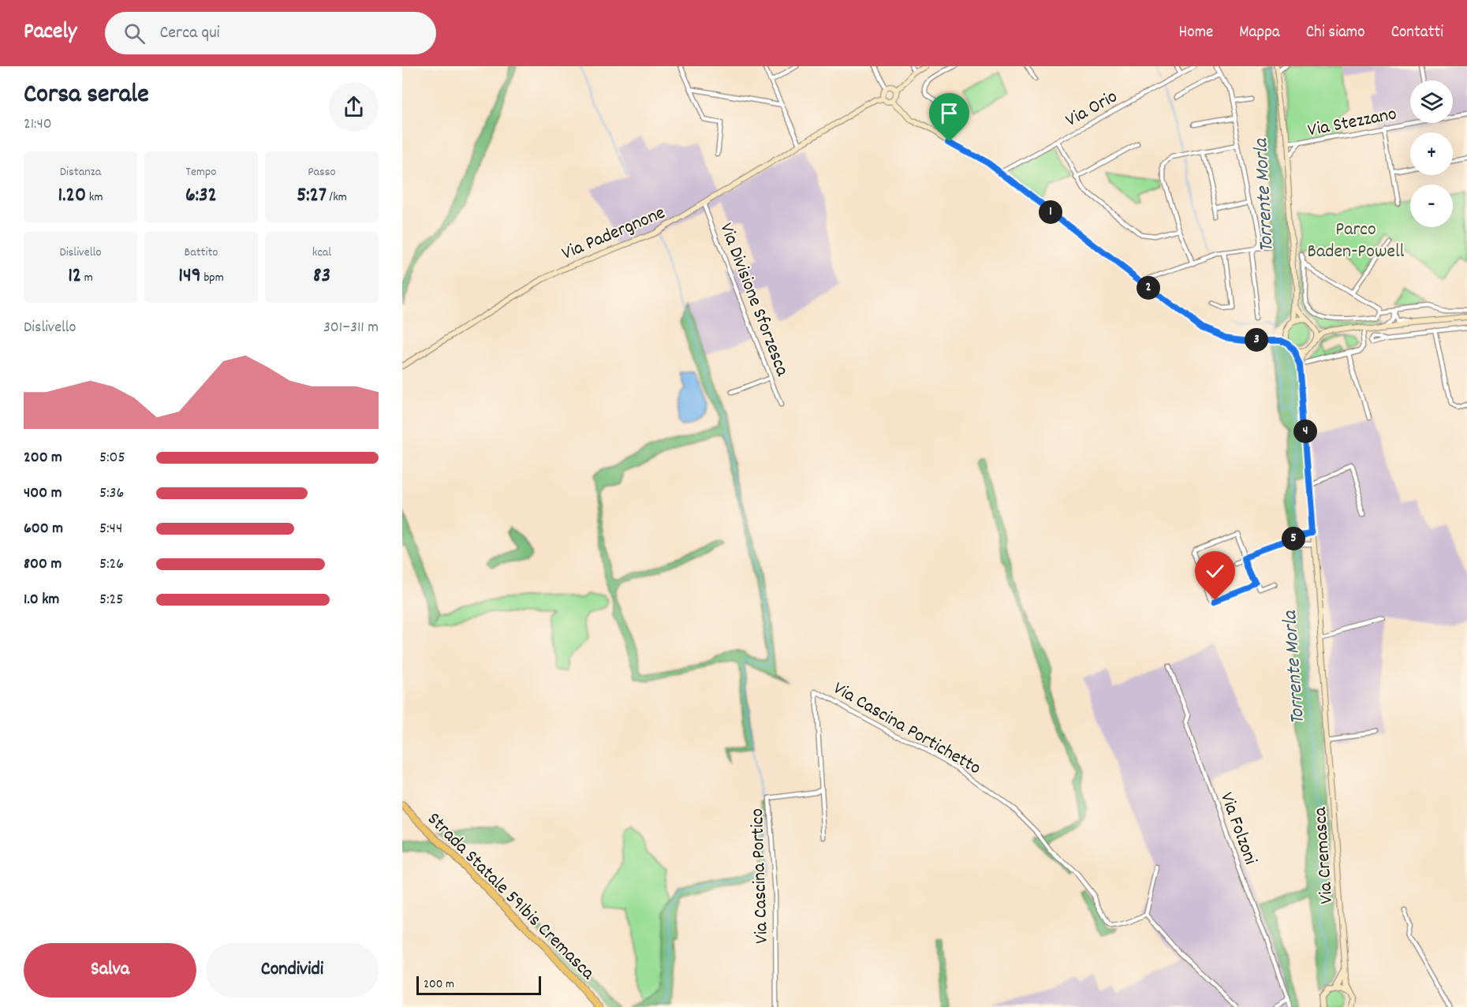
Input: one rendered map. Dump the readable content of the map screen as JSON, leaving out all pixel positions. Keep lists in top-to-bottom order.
{
  "streets": {
    "highway": ["Strada Statale 591bis Cremasca"],
    "street": [
      "Via Orio",
      "Via Stezzano",
      "Via Padergnone",
      "Via Divisione Sforzesca",
      "Via Cascina Portichetto",
      "Via Folzoni",
      "Via Cremasca",
      "Via Cascina Portico"
    ]
  },
  "crossings": [
    ["Via Padergnone", "Via Divisione Sforzesca"],
    ["Via Cascina Portichetto", "Via Cascina Portico"]
  ],
  "water": ["Torrente Morla"],
  "parks": ["Parco Baden-Powell"],
  "scale_bar": "200 m",
  "page": {
    "header": "Pacely",
    "search": "Cerca qui",
    "nav": [
      "Home",
      "Mappa",
      "Chi siamo",
      "Contatti"
    ],
    "heading": ["Corsa serale", "21:40"],
    "map_buttons": ["+", "−"],
    "stats": [
      ["Distanza", "1.20 km"],
      ["Tempo", "6:32"],
      ["Passo", "5:27 /km"],
      ["Dislivello", "12 m"],
      ["Battito", "149 bpm"],
      ["kcal", "83"]
    ],
    "pins": [
      "1",
      "2",
      "3",
      "4",
      "5"
    ],
    "chart": ["Dislivello", "301–311 m"],
    "list": [
      {
        "name": "200 m",
        "note": "5:05"
      },
      {
        "name": "400 m",
        "note": "5:36"
      },
      {
        "name": "600 m",
        "note": "5:44"
      },
      {
        "name": "800 m",
        "note": "5:26"
      },
      {
        "name": "1.0 km",
        "note": "5:25"
      }
    ],
    "buttons": ["Salva", "Condividi"],
    "scale": "200 m"
  }
}
